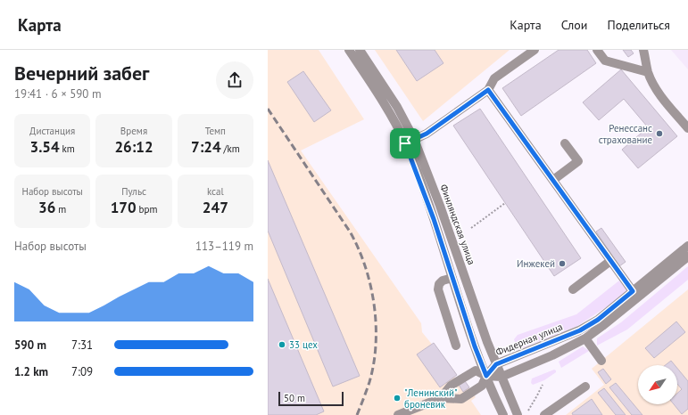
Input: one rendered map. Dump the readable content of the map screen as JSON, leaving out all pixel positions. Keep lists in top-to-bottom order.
{
  "streets": {
    "street": ["Финляндская улица", "Фидерная улица"]
  },
  "crossings": [
    ["Финляндская улица", "Фидерная улица"]
  ],
  "places": [
    "Ренессанс страхование",
    "Инжекей",
    "33 цех",
    "\"Ленинский\" броневик"
  ],
  "scale_bar": "50 m",
  "north": "bottom left",
  "page": {
    "header": "Карта",
    "nav": ["Карта", "Слои", "Поделиться"],
    "heading": ["Вечерний забег", "19:41 · 6 × 590 m"],
    "stats": [
      ["Дистанция", "3.54 km"],
      ["Время", "26:12"],
      ["Темп", "7:24 /km"],
      ["Набор высоты", "36 m"],
      ["Пульс", "170 bpm"],
      ["kcal", "247"]
    ],
    "chart": ["Набор высоты", "113–119 m"],
    "list": [
      {
        "name": "590 m",
        "note": "7:31"
      },
      {
        "name": "1.2 km",
        "note": "7:09"
      }
    ],
    "scale": "50 m"
  }
}
